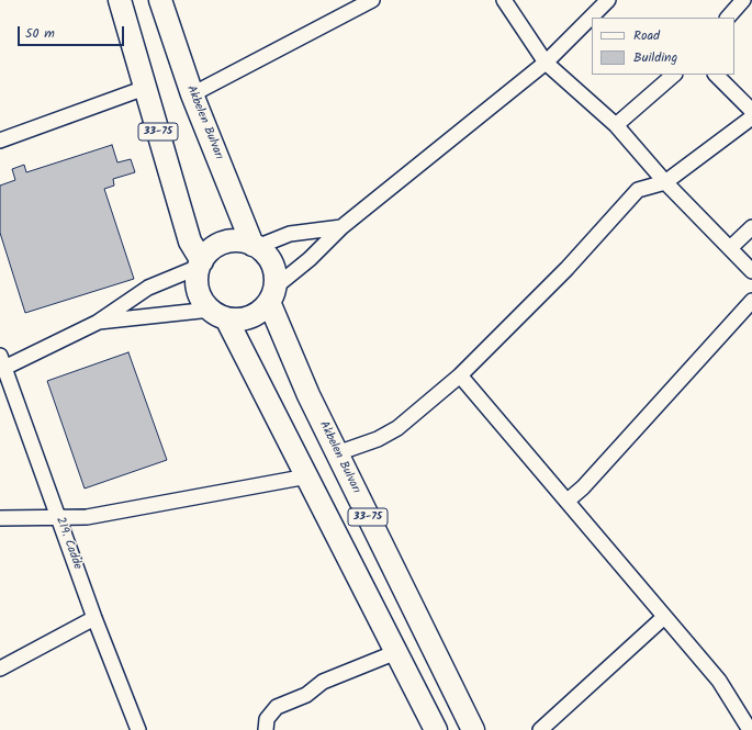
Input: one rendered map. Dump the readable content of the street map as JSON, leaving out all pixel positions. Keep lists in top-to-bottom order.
{
  "streets": {
    "main road": ["Akbelen Bulvarı", "33-75"],
    "street": ["219. Cadde"]
  },
  "crossings": [
    ["Akbelen Bulvarı", "33-75"]
  ],
  "legend": ["Road", "Building"],
  "scale_bar": "50 m"
}
